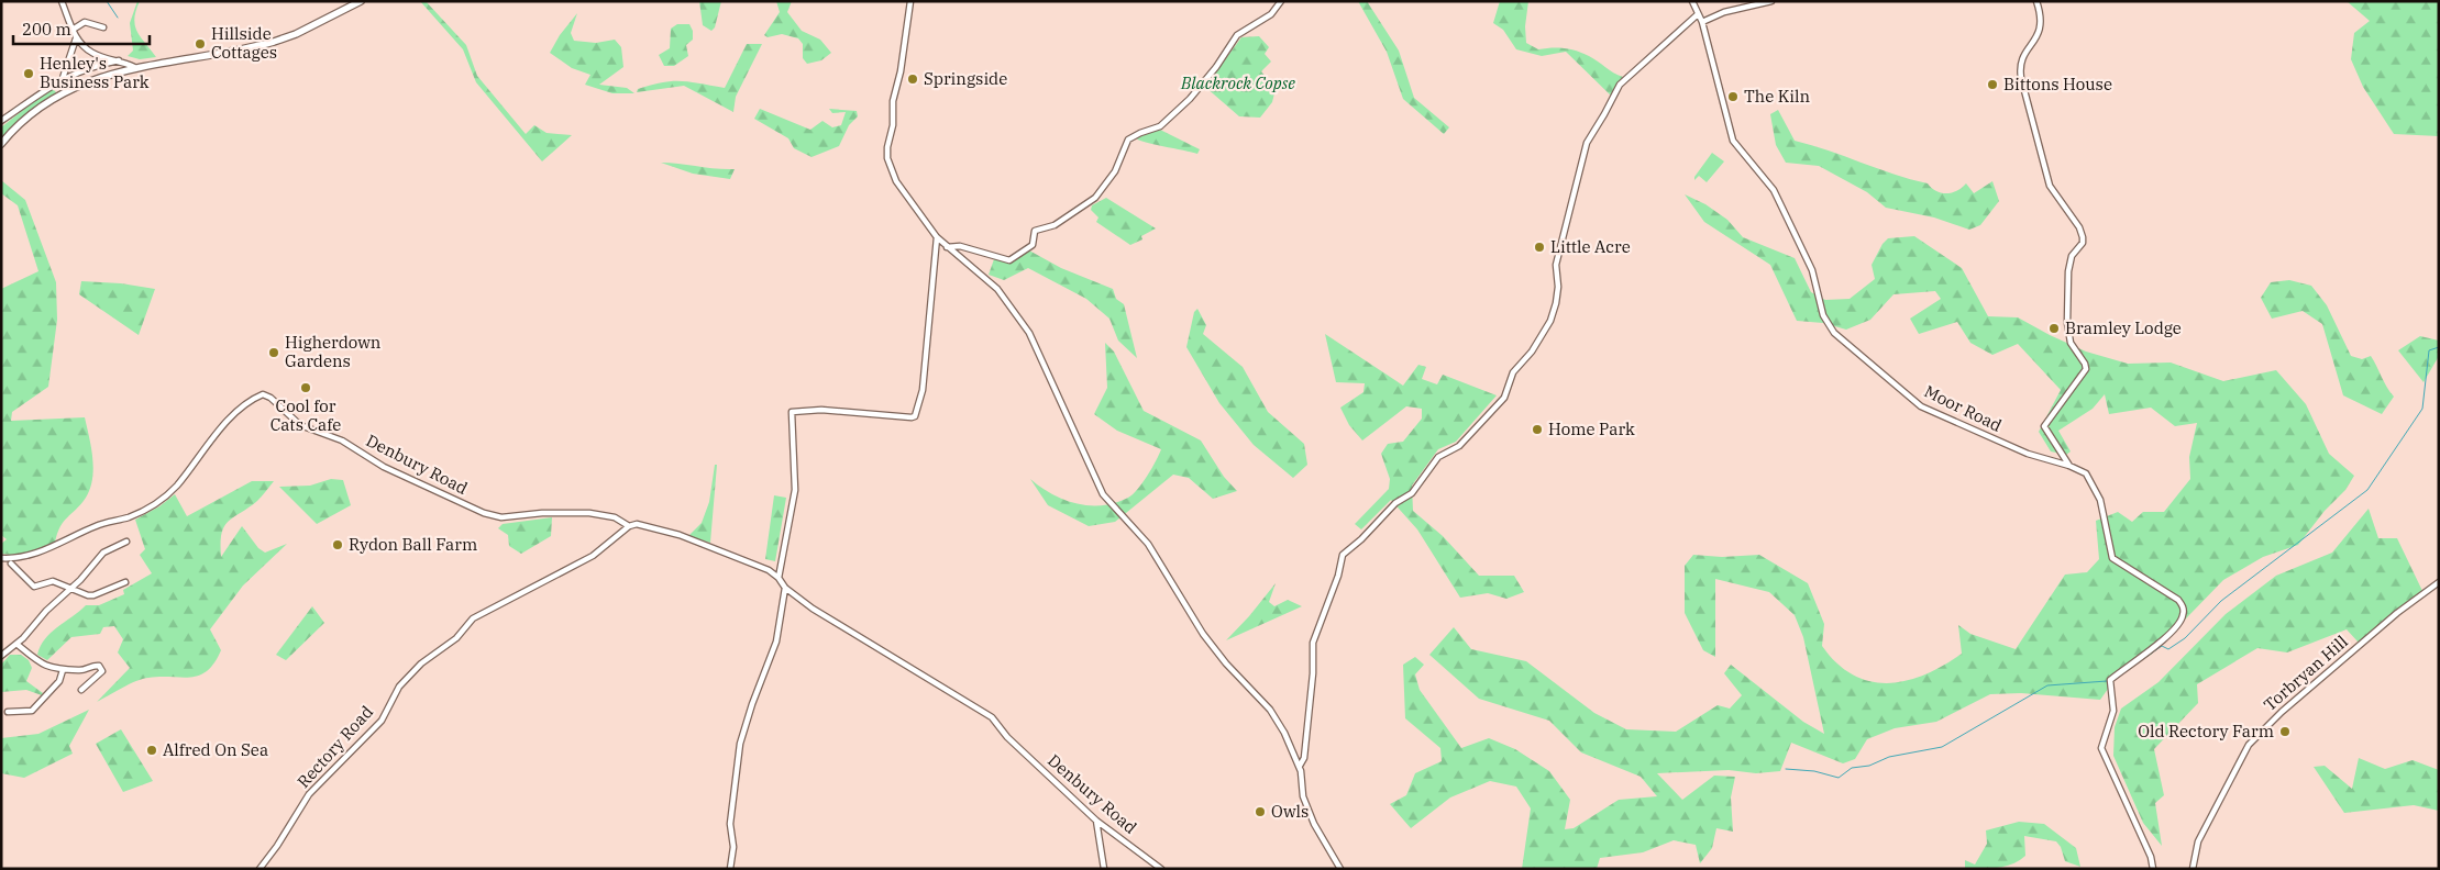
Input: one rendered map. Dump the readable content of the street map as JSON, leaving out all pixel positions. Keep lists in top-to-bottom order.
{
  "streets": {
    "street": [
      "Moor Road",
      "Denbury Road",
      "Torbryan Hill",
      "Rectory Road"
    ]
  },
  "crossings": [
    ["Denbury Road", "Rectory Road"]
  ],
  "parks": ["Blackrock Copse"],
  "places": [
    "Hillside Cottages",
    "Henley's Business Park",
    "Springside",
    "Bittons House",
    "The Kiln",
    "Little Acre",
    "Bramley Lodge",
    "Higherdown Gardens",
    "Cool for Cats Cafe",
    "Home Park",
    "Rydon Ball Farm",
    "Old Rectory Farm",
    "Alfred On Sea",
    "Owls"
  ],
  "scale_bar": "200 m"
}
